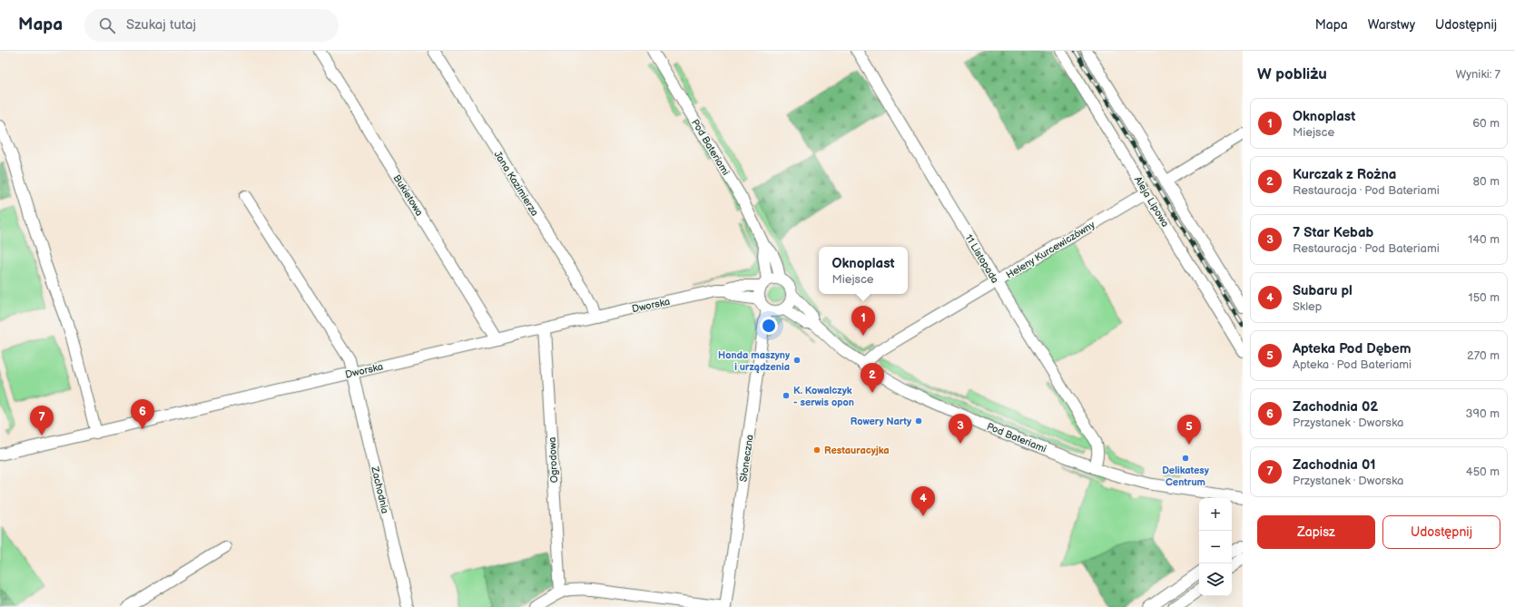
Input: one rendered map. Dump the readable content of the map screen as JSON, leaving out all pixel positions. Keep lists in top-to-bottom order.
{
  "streets": {
    "street": [
      "Pod Bateriami",
      "Jana Kazimierza",
      "Bukietowa",
      "Aleja Lipowa",
      "Heleny Kurcewiczówny",
      "11 Listopada",
      "Dworska",
      "Słoneczna",
      "Ogrodowa",
      "Zachodnia"
    ]
  },
  "crossings": [
    ["Pod Bateriami", "Heleny Kurcewiczówny"],
    ["Pod Bateriami", "11 Listopada"],
    ["Pod Bateriami", "Dworska"],
    ["Pod Bateriami", "Słoneczna"],
    ["Jana Kazimierza", "Dworska"],
    ["Bukietowa", "Dworska"],
    ["Aleja Lipowa", "Heleny Kurcewiczówny"],
    ["Heleny Kurcewiczówny", "11 Listopada"],
    ["Dworska", "Słoneczna"],
    ["Dworska", "Ogrodowa"],
    ["Dworska", "Zachodnia"]
  ],
  "places": [
    "Honda maszyny i urządzenia",
    "K. Kowalczyk - serwis opon",
    "Rowery Narty",
    "Restauracyjka",
    "Delikatesy Centrum"
  ],
  "page": {
    "header": "Mapa",
    "search": "Szukaj tutaj",
    "nav": ["Mapa", "Warstwy", "Udostępnij"],
    "heading": ["W pobliżu", "Wyniki: 7"],
    "list": [
      {
        "mark": "1",
        "name": "Oknoplast",
        "note": "Miejsce",
        "value": "60 m"
      },
      {
        "mark": "2",
        "name": "Kurczak z Rożna",
        "note": "Restauracja · Pod Bateriami",
        "value": "80 m"
      },
      {
        "mark": "3",
        "name": "7 Star Kebab",
        "note": "Restauracja · Pod Bateriami",
        "value": "140 m"
      },
      {
        "mark": "4",
        "name": "Subaru pl",
        "note": "Sklep",
        "value": "150 m"
      },
      {
        "mark": "5",
        "name": "Apteka Pod Dębem",
        "note": "Apteka · Pod Bateriami",
        "value": "270 m"
      },
      {
        "mark": "6",
        "name": "Zachodnia 02",
        "note": "Przystanek · Dworska",
        "value": "390 m"
      },
      {
        "mark": "7",
        "name": "Zachodnia 01",
        "note": "Przystanek · Dworska",
        "value": "450 m"
      }
    ],
    "popup": ["Oknoplast", "Miejsce"],
    "pins": [
      "1",
      "2",
      "6",
      "7",
      "3",
      "5",
      "4"
    ],
    "map_buttons": ["+", "−"],
    "buttons": ["Zapisz", "Udostępnij"]
  }
}
